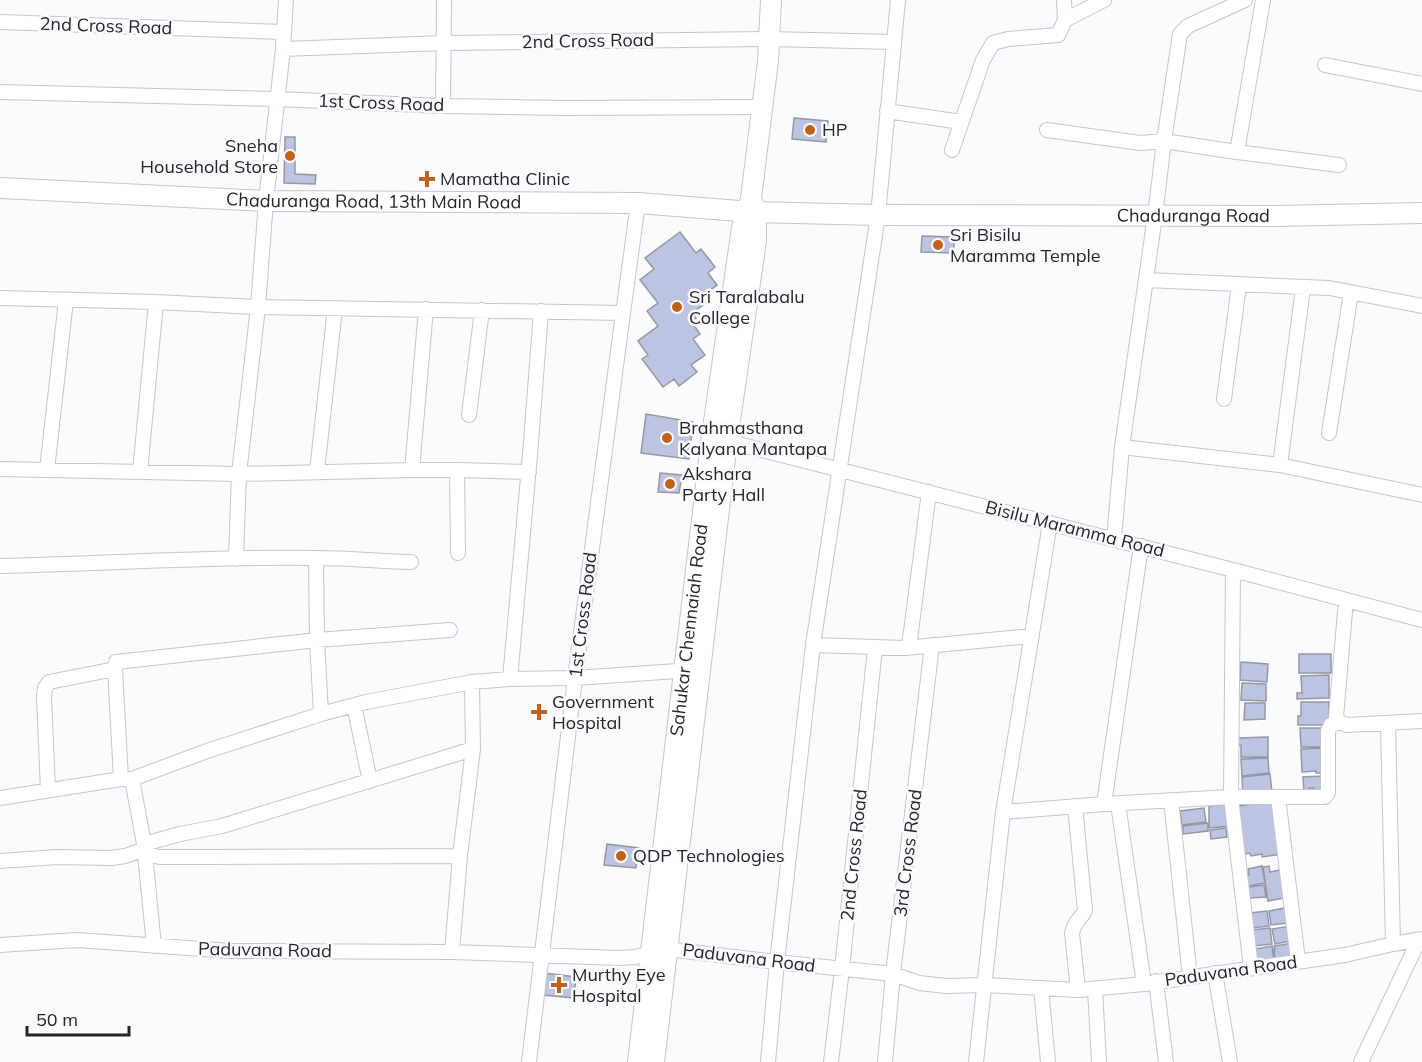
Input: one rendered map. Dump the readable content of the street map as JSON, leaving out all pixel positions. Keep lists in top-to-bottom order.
{
  "streets": {
    "street": [
      "2nd Cross Road",
      "1st Cross Road",
      "Chaduranga Road, 13th Main Road",
      "Chaduranga Road",
      "Bisilu Maramma Road",
      "Sahukar Chennaiah Road",
      "3rd Cross Road",
      "Paduvana Road"
    ]
  },
  "crossings": [
    ["2nd Cross Road", "Sahukar Chennaiah Road"],
    ["2nd Cross Road", "Paduvana Road"],
    ["1st Cross Road", "Chaduranga Road, 13th Main Road"],
    ["1st Cross Road", "Sahukar Chennaiah Road"],
    ["1st Cross Road", "Paduvana Road"],
    ["Chaduranga Road, 13th Main Road", "Chaduranga Road"],
    ["Chaduranga Road, 13th Main Road", "Sahukar Chennaiah Road"],
    ["Chaduranga Road", "Sahukar Chennaiah Road"],
    ["Bisilu Maramma Road", "Sahukar Chennaiah Road"],
    ["Sahukar Chennaiah Road", "Paduvana Road"],
    ["3rd Cross Road", "Paduvana Road"]
  ],
  "places": {
    "other": [
      "HP",
      "Sneha Household Store",
      "Sri Bisilu Maramma Temple",
      "Sri Taralabalu College",
      "Brahmasthana Kalyana Mantapa",
      "Akshara Party Hall",
      "QDP Technologies"
    ],
    "health": ["Mamatha Clinic", "Government Hospital", "Murthy Eye Hospital"]
  },
  "scale_bar": "50 m"
}
